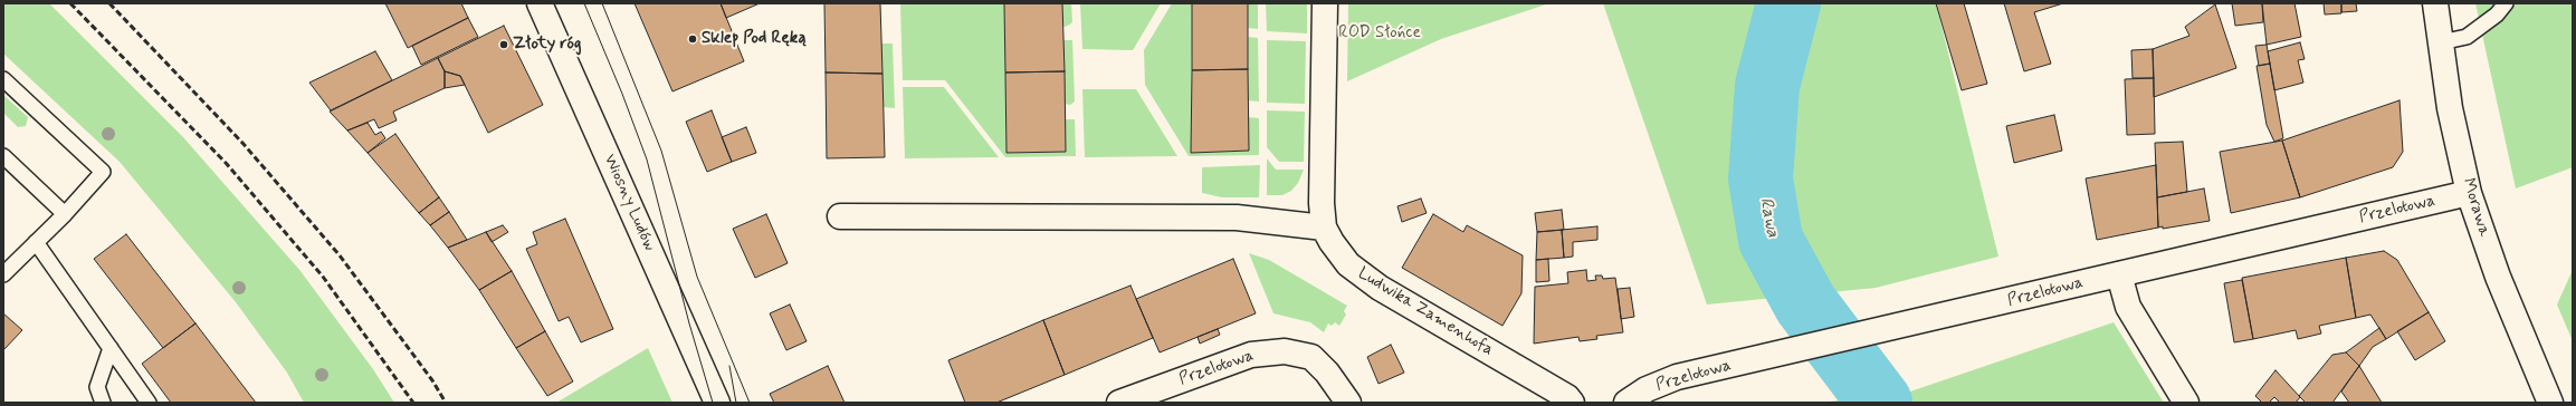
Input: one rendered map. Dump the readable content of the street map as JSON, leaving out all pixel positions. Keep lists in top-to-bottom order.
{
  "streets": {
    "street": [
      "Wiosny Ludów",
      "Morawa",
      "Przelotowa",
      "Ludwika Zamenhofa"
    ]
  },
  "crossings": [
    ["Morawa", "Przelotowa"]
  ],
  "water": ["Rawa"],
  "parks": ["ROD Słońce"],
  "places": ["Sklep Pod Ręką", "Złoty róg"]
}
